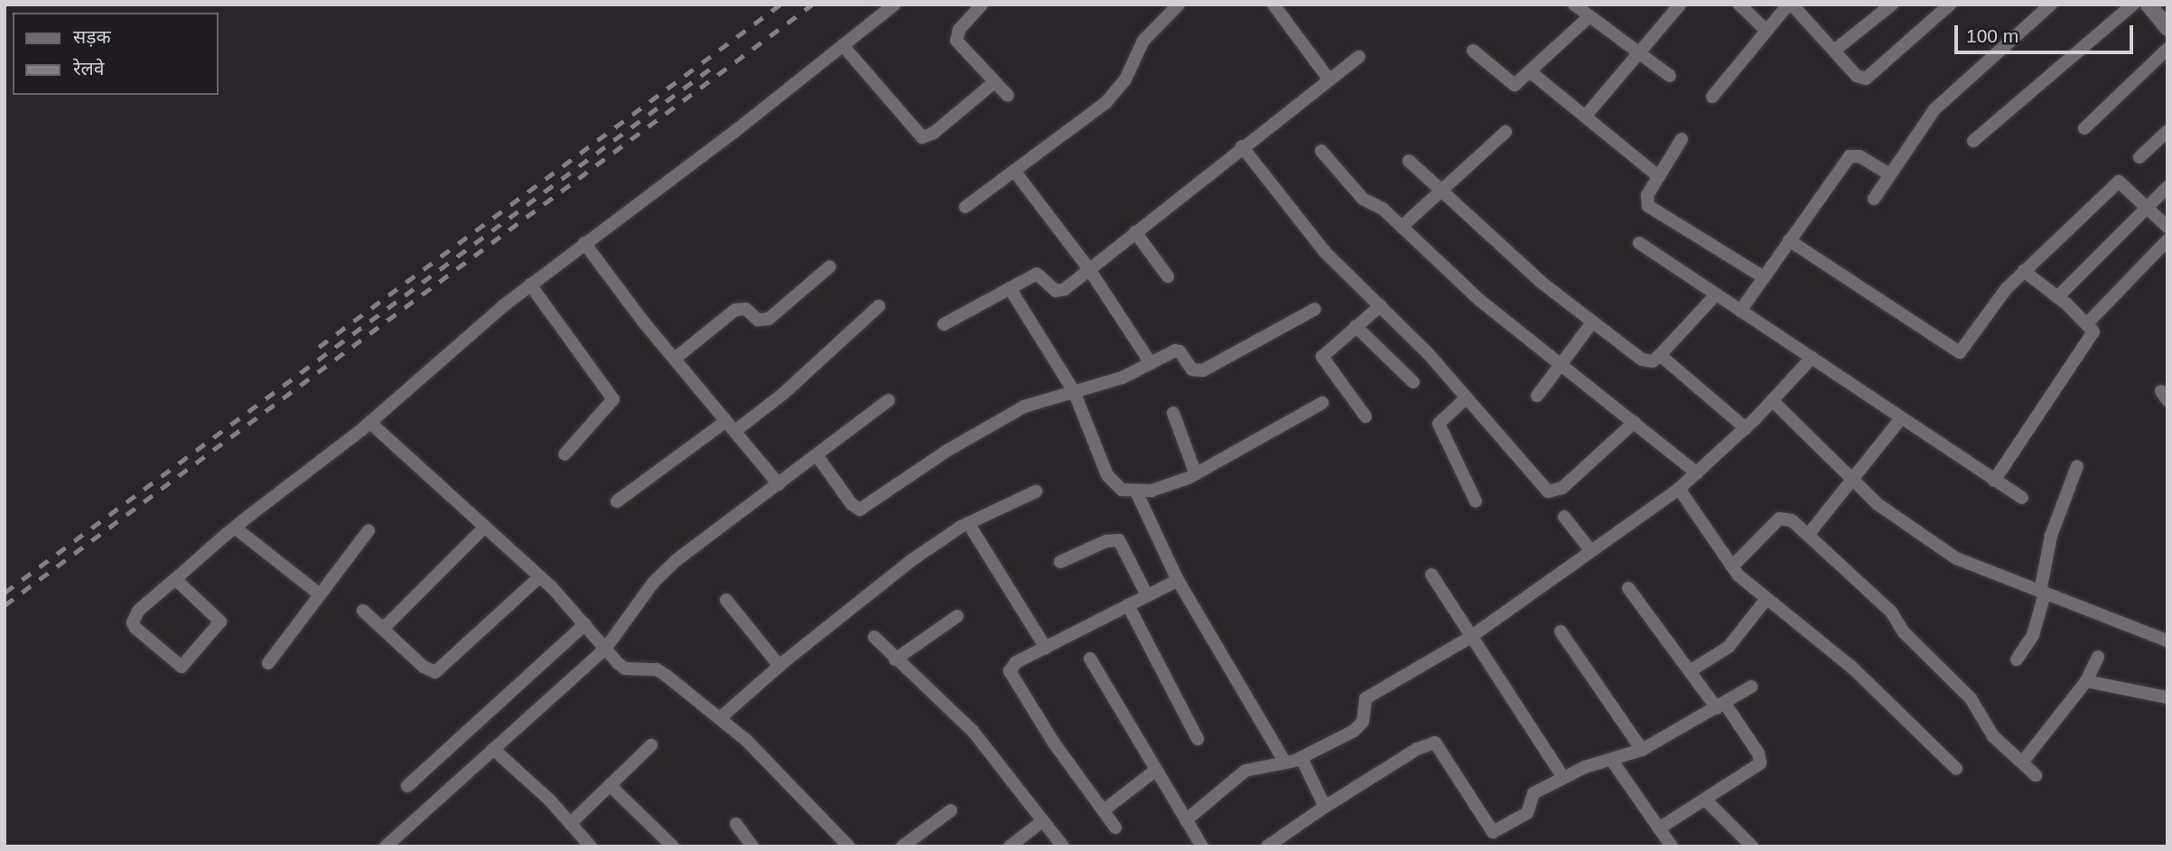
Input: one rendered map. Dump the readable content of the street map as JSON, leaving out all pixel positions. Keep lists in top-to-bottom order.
{
  "legend": ["सड़क", "रेलवे"],
  "scale_bar": "100 m"
}
